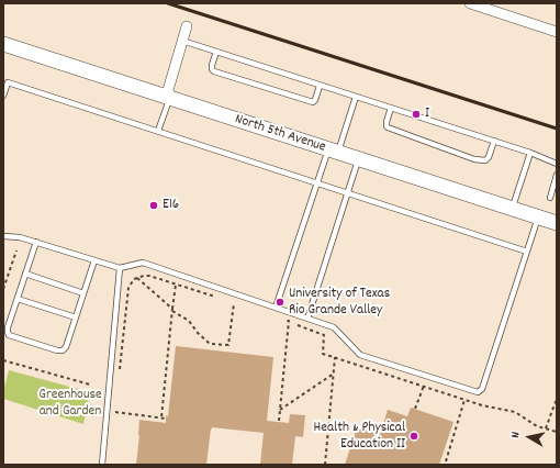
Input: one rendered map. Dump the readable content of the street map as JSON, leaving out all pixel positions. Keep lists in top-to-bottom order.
{
  "streets": {
    "street": ["North 5th Avenue"]
  },
  "parks": ["Greenhouse and Garden"],
  "places": [
    "I",
    "E16",
    "University of Texas Rio Grande Valley",
    "Health & Physical Education II"
  ],
  "north": "left"
}
